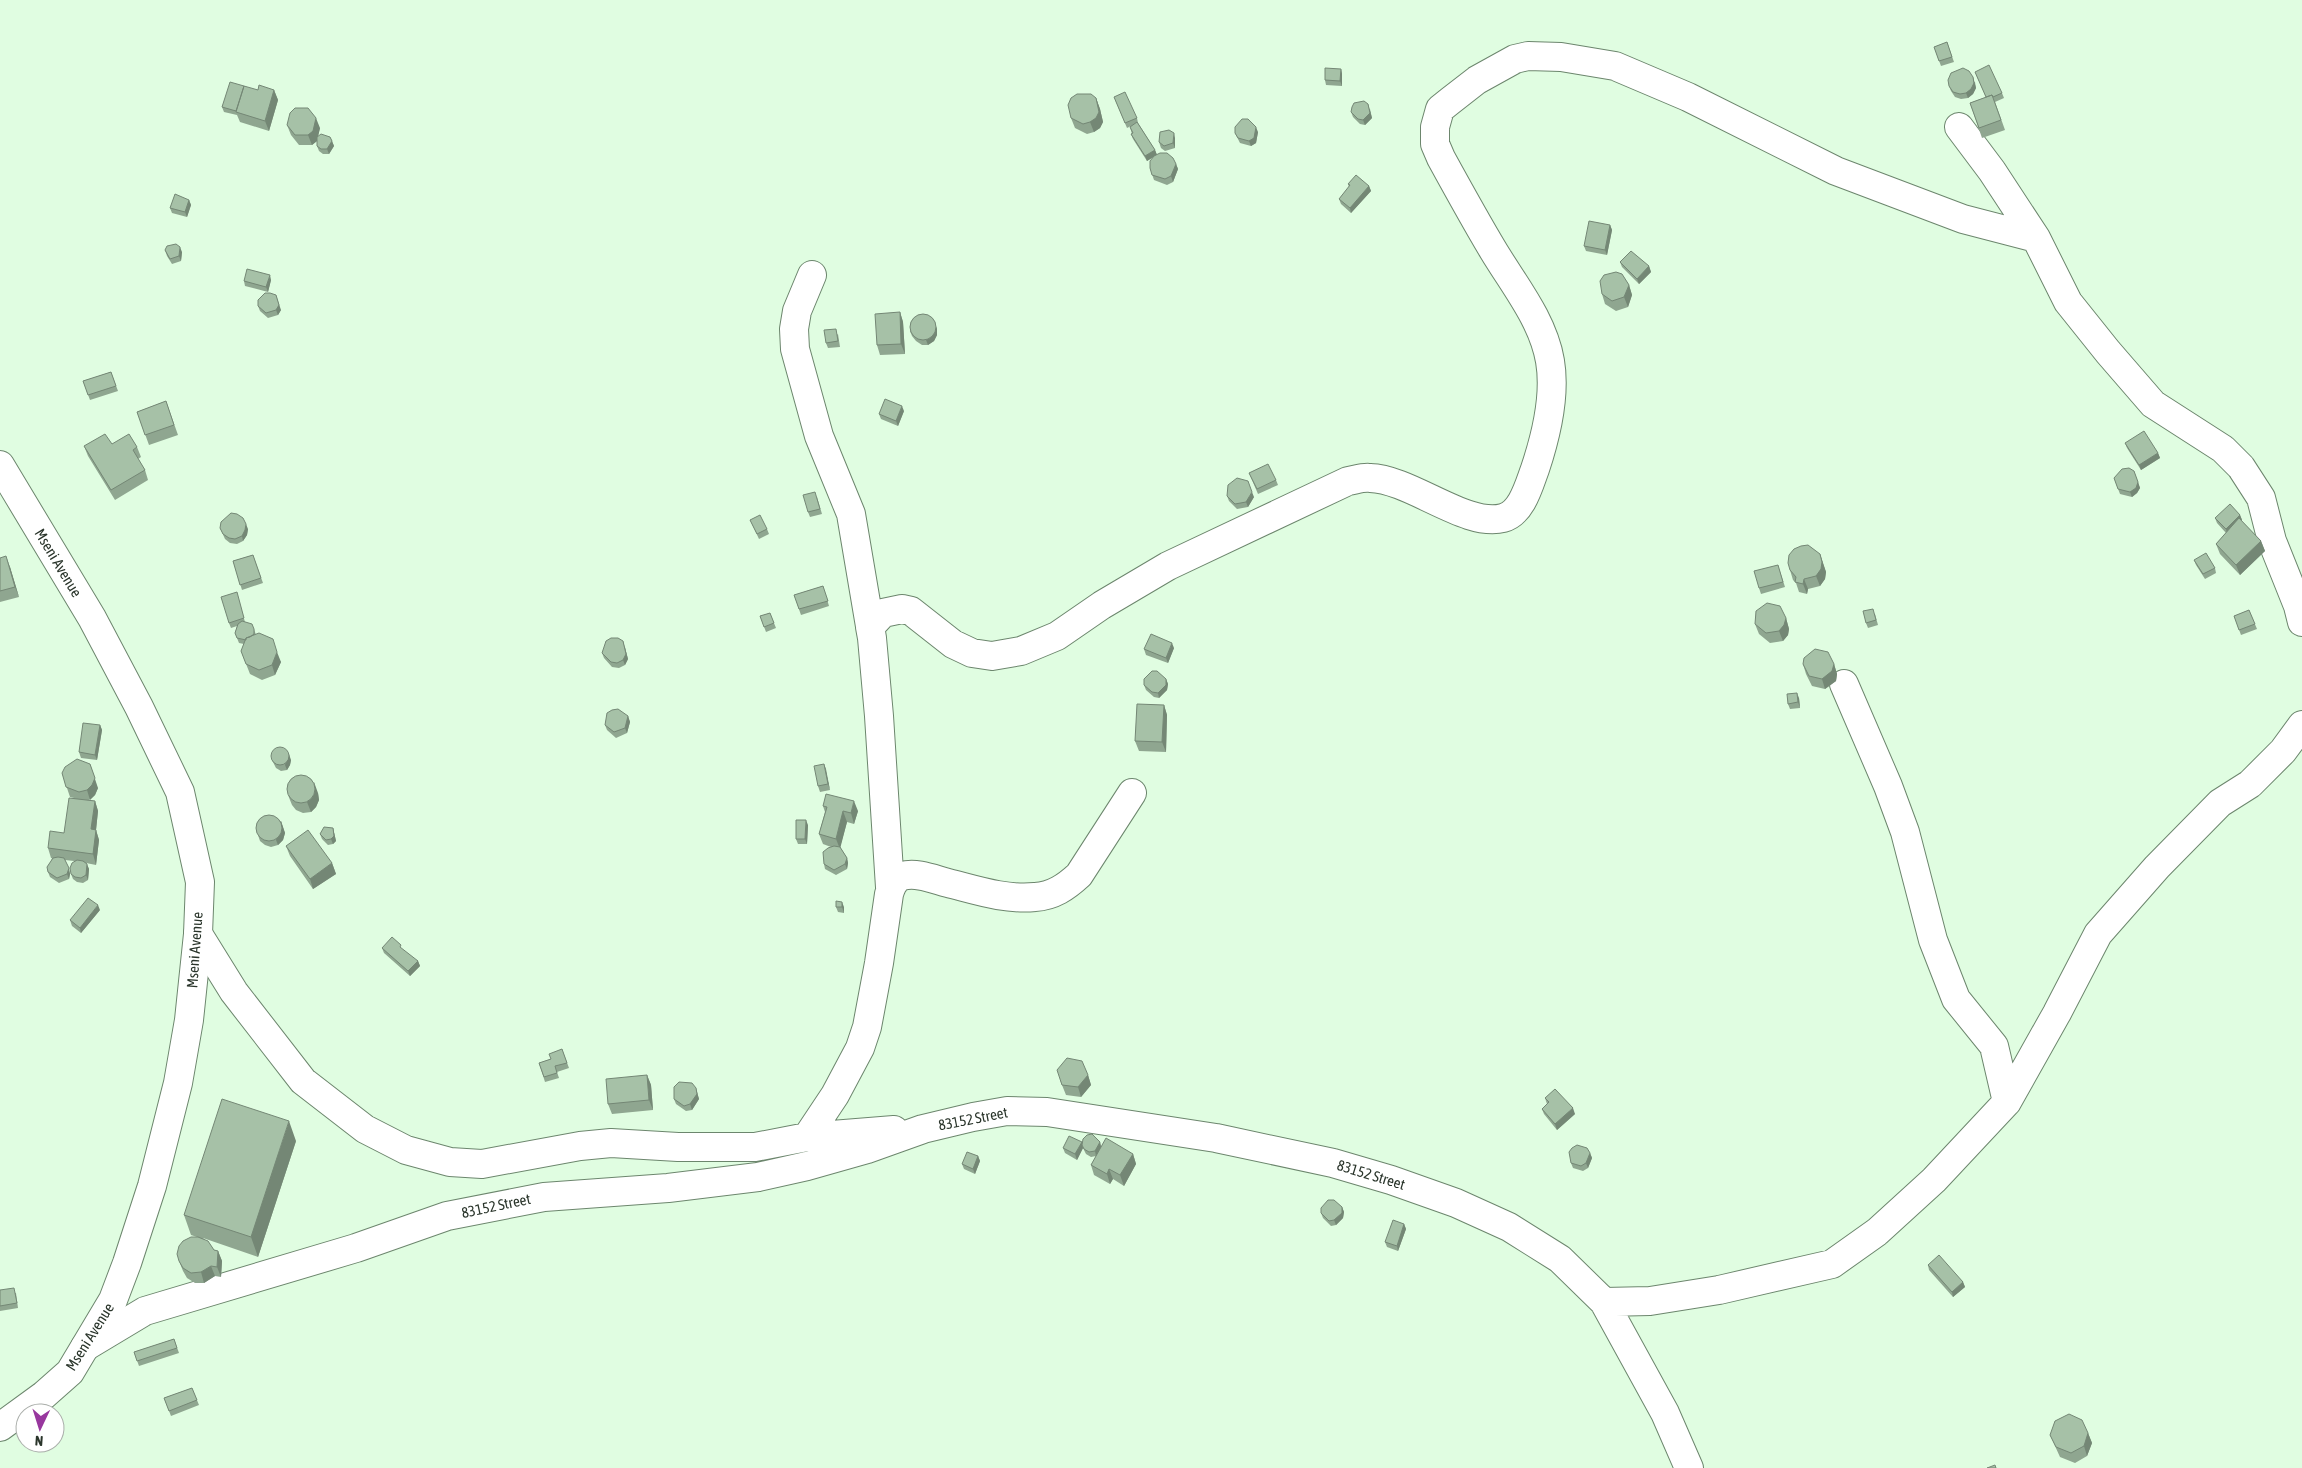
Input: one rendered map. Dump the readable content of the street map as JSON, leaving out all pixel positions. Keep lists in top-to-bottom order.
{
  "streets": {
    "street": ["Mseni Avenue", "83152 Street"]
  },
  "crossings": [
    ["Mseni Avenue", "83152 Street"]
  ],
  "north": "bottom"
}
